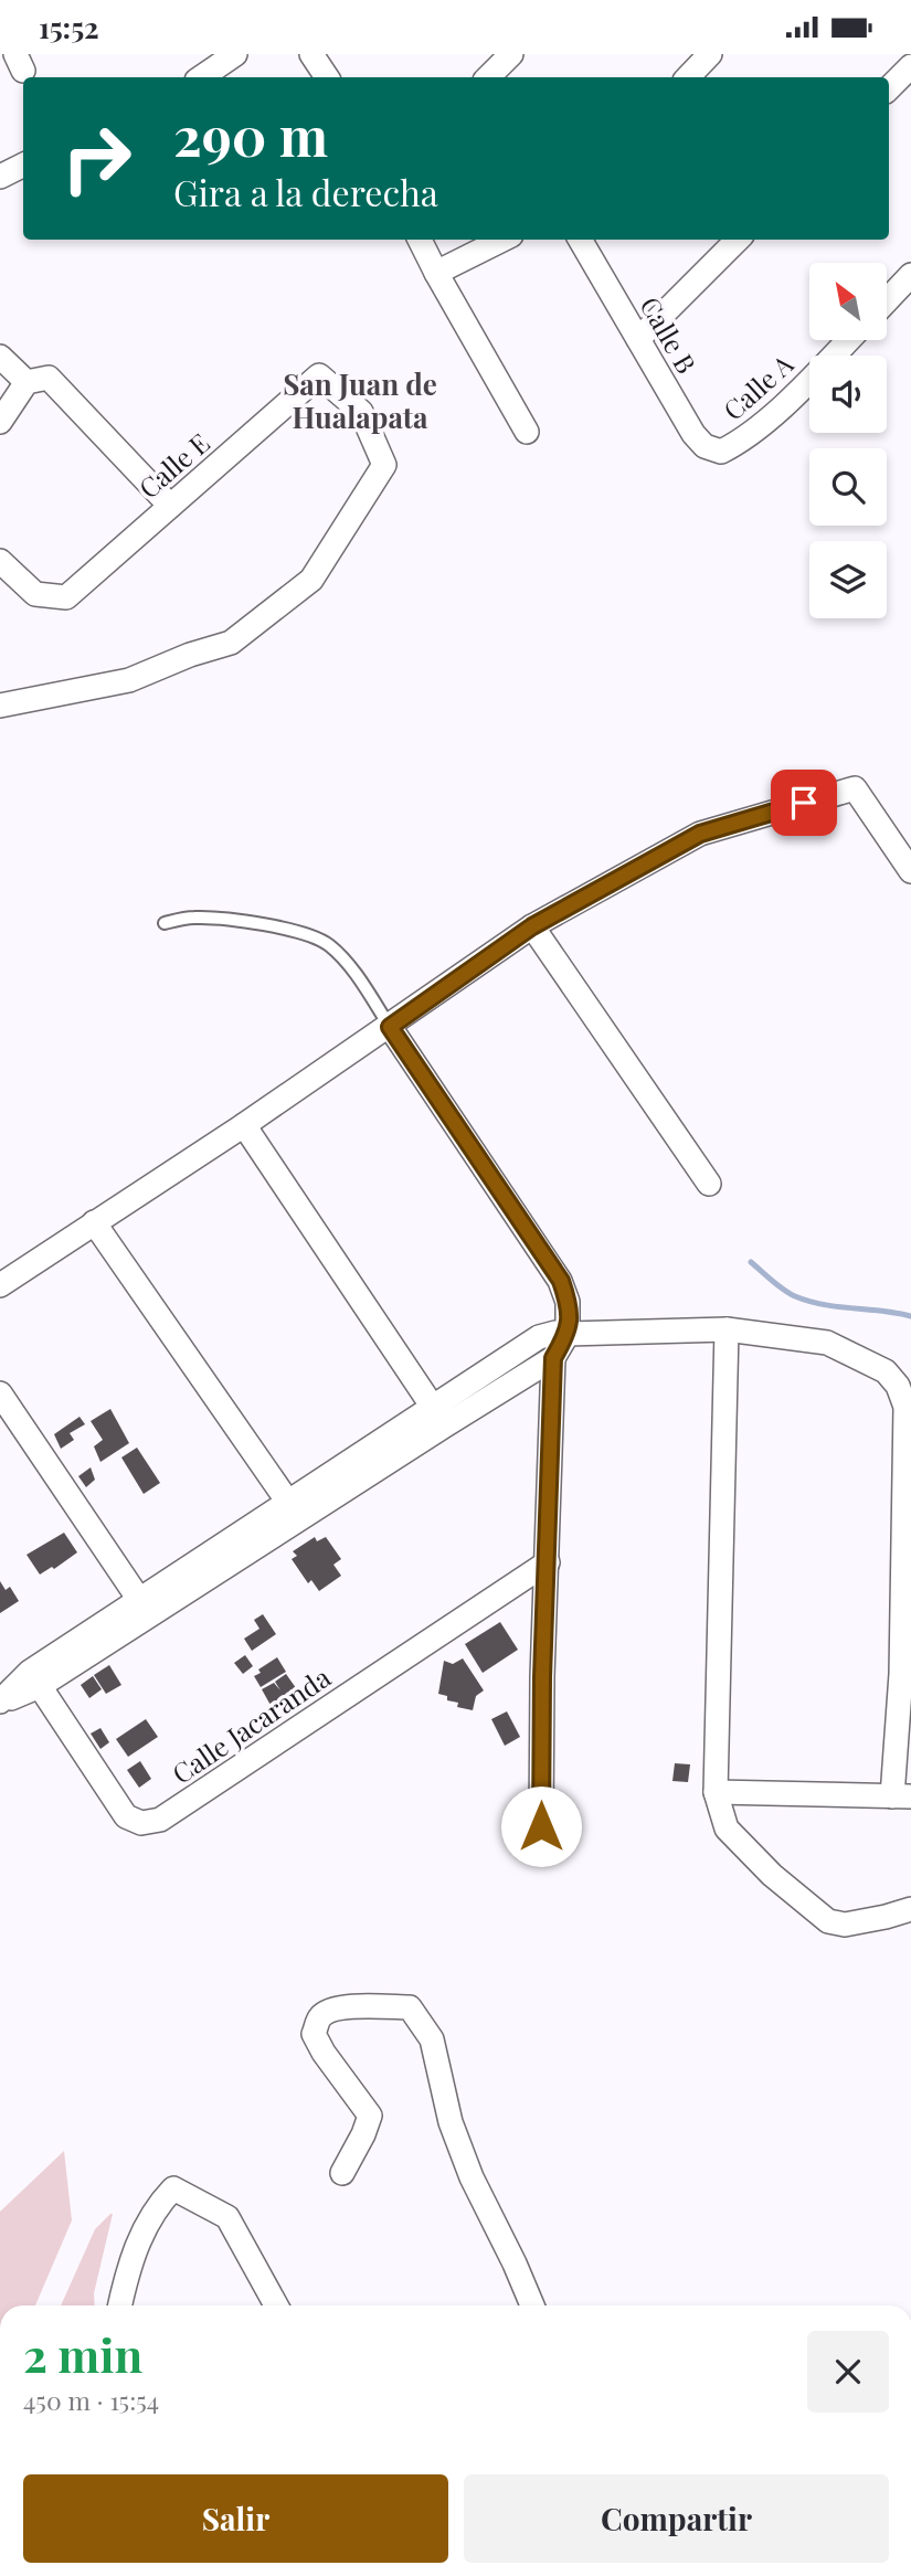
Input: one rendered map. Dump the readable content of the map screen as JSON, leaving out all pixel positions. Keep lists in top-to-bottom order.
{
  "streets": {
    "street": [
      "Calle B",
      "Calle A",
      "Calle E",
      "Calle Jacaranda"
    ]
  },
  "crossings": [
    ["Calle B", "Calle A"]
  ],
  "districts": ["San Juan de Hualapata"],
  "north": "top left",
  "page": {
    "status": "15:52",
    "turn": ["290 m", "Gira a la derecha"],
    "heading": ["2 min", "450 m · 15:54"],
    "buttons": ["Salir", "Compartir"]
  }
}
